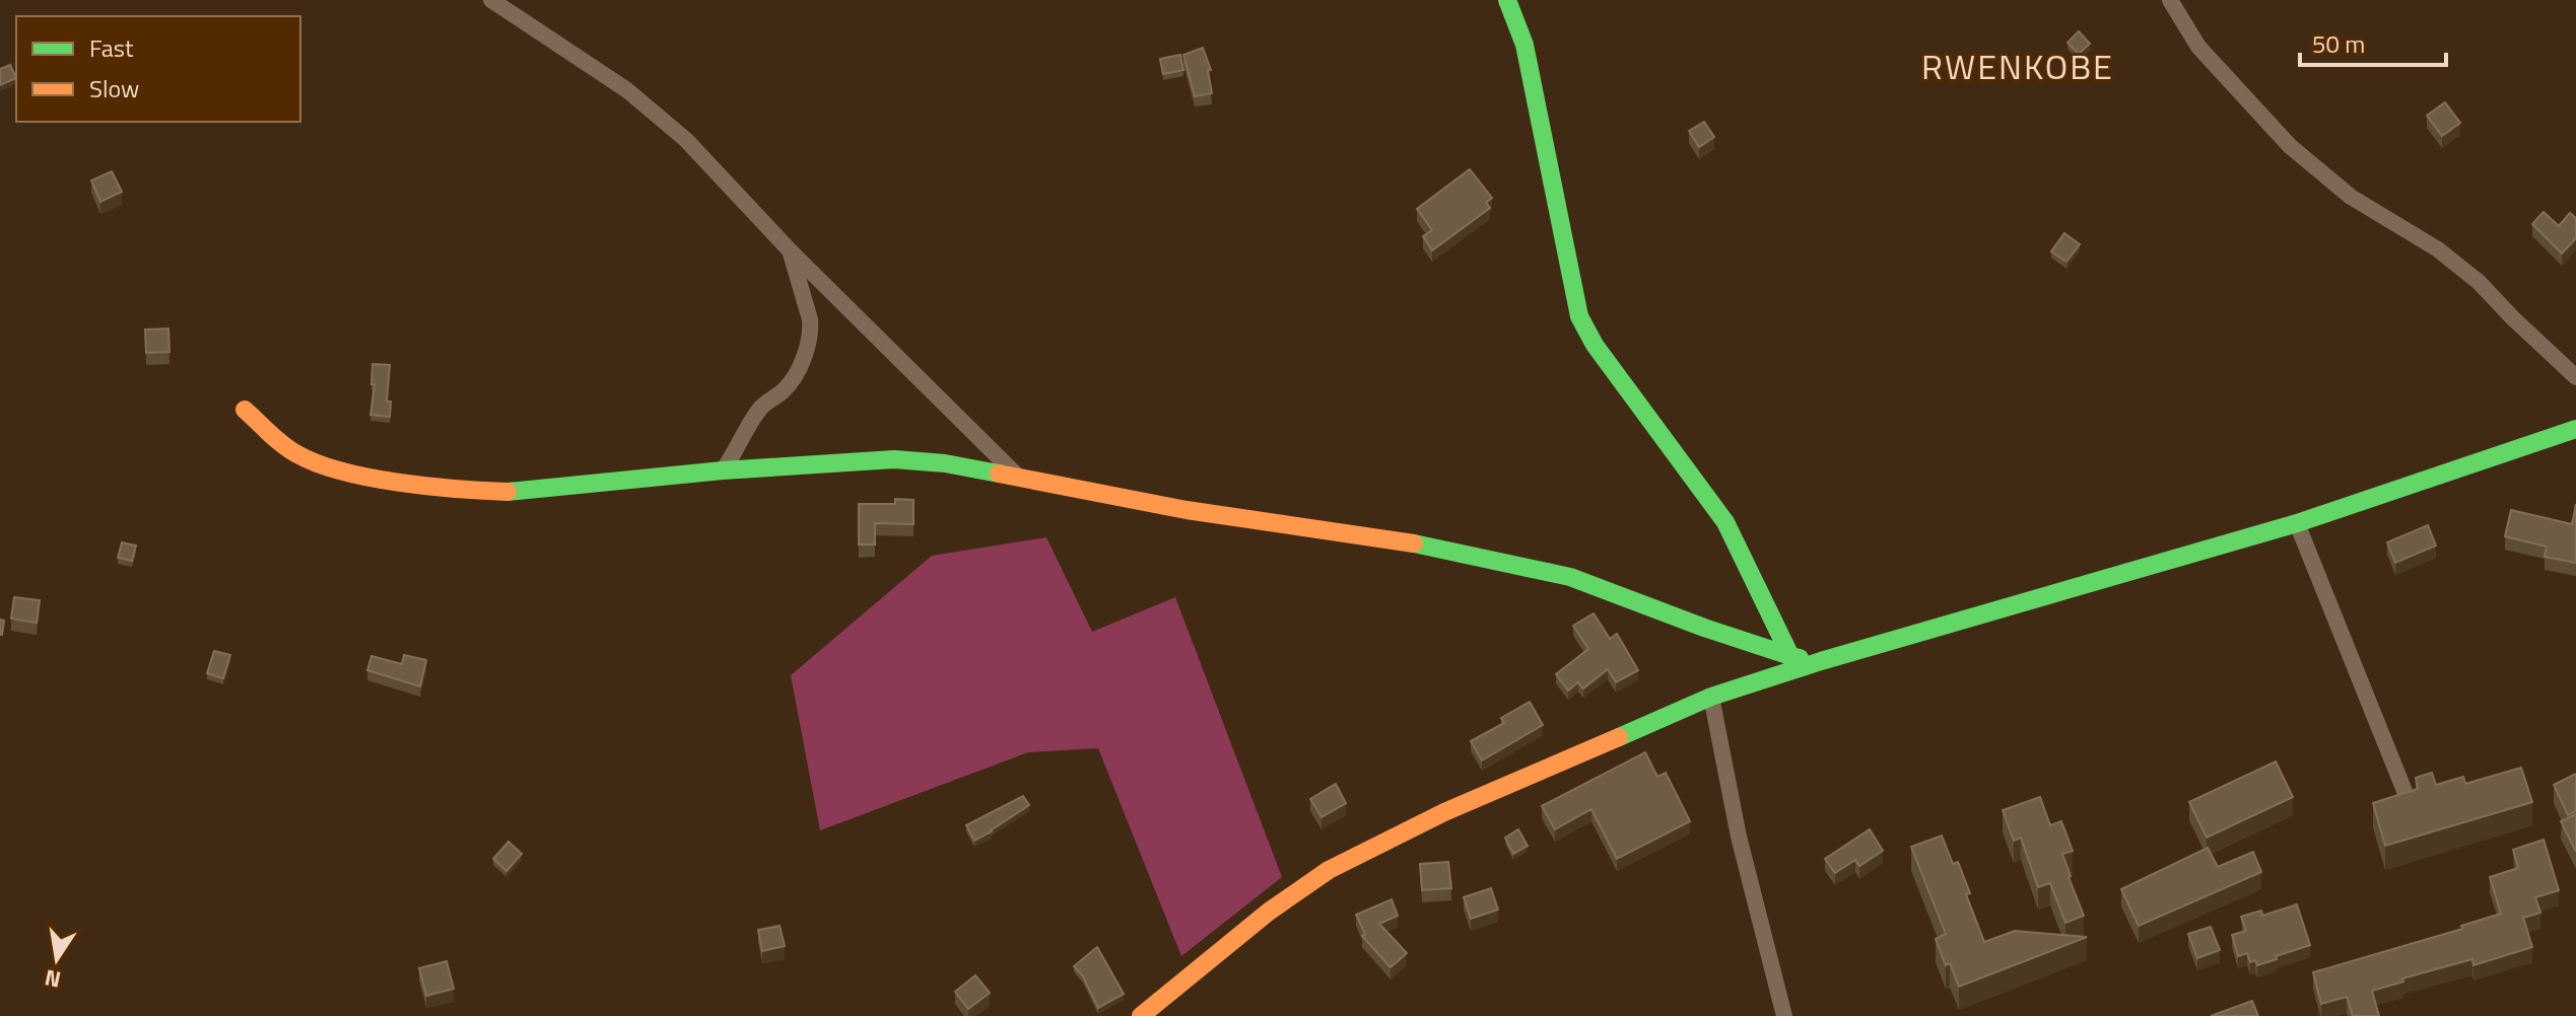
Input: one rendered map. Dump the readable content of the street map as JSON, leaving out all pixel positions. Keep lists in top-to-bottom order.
{
  "districts": ["RWENKOBE"],
  "legend": ["Fast", "Slow"],
  "scale_bar": "50 m",
  "north": "bottom"
}
